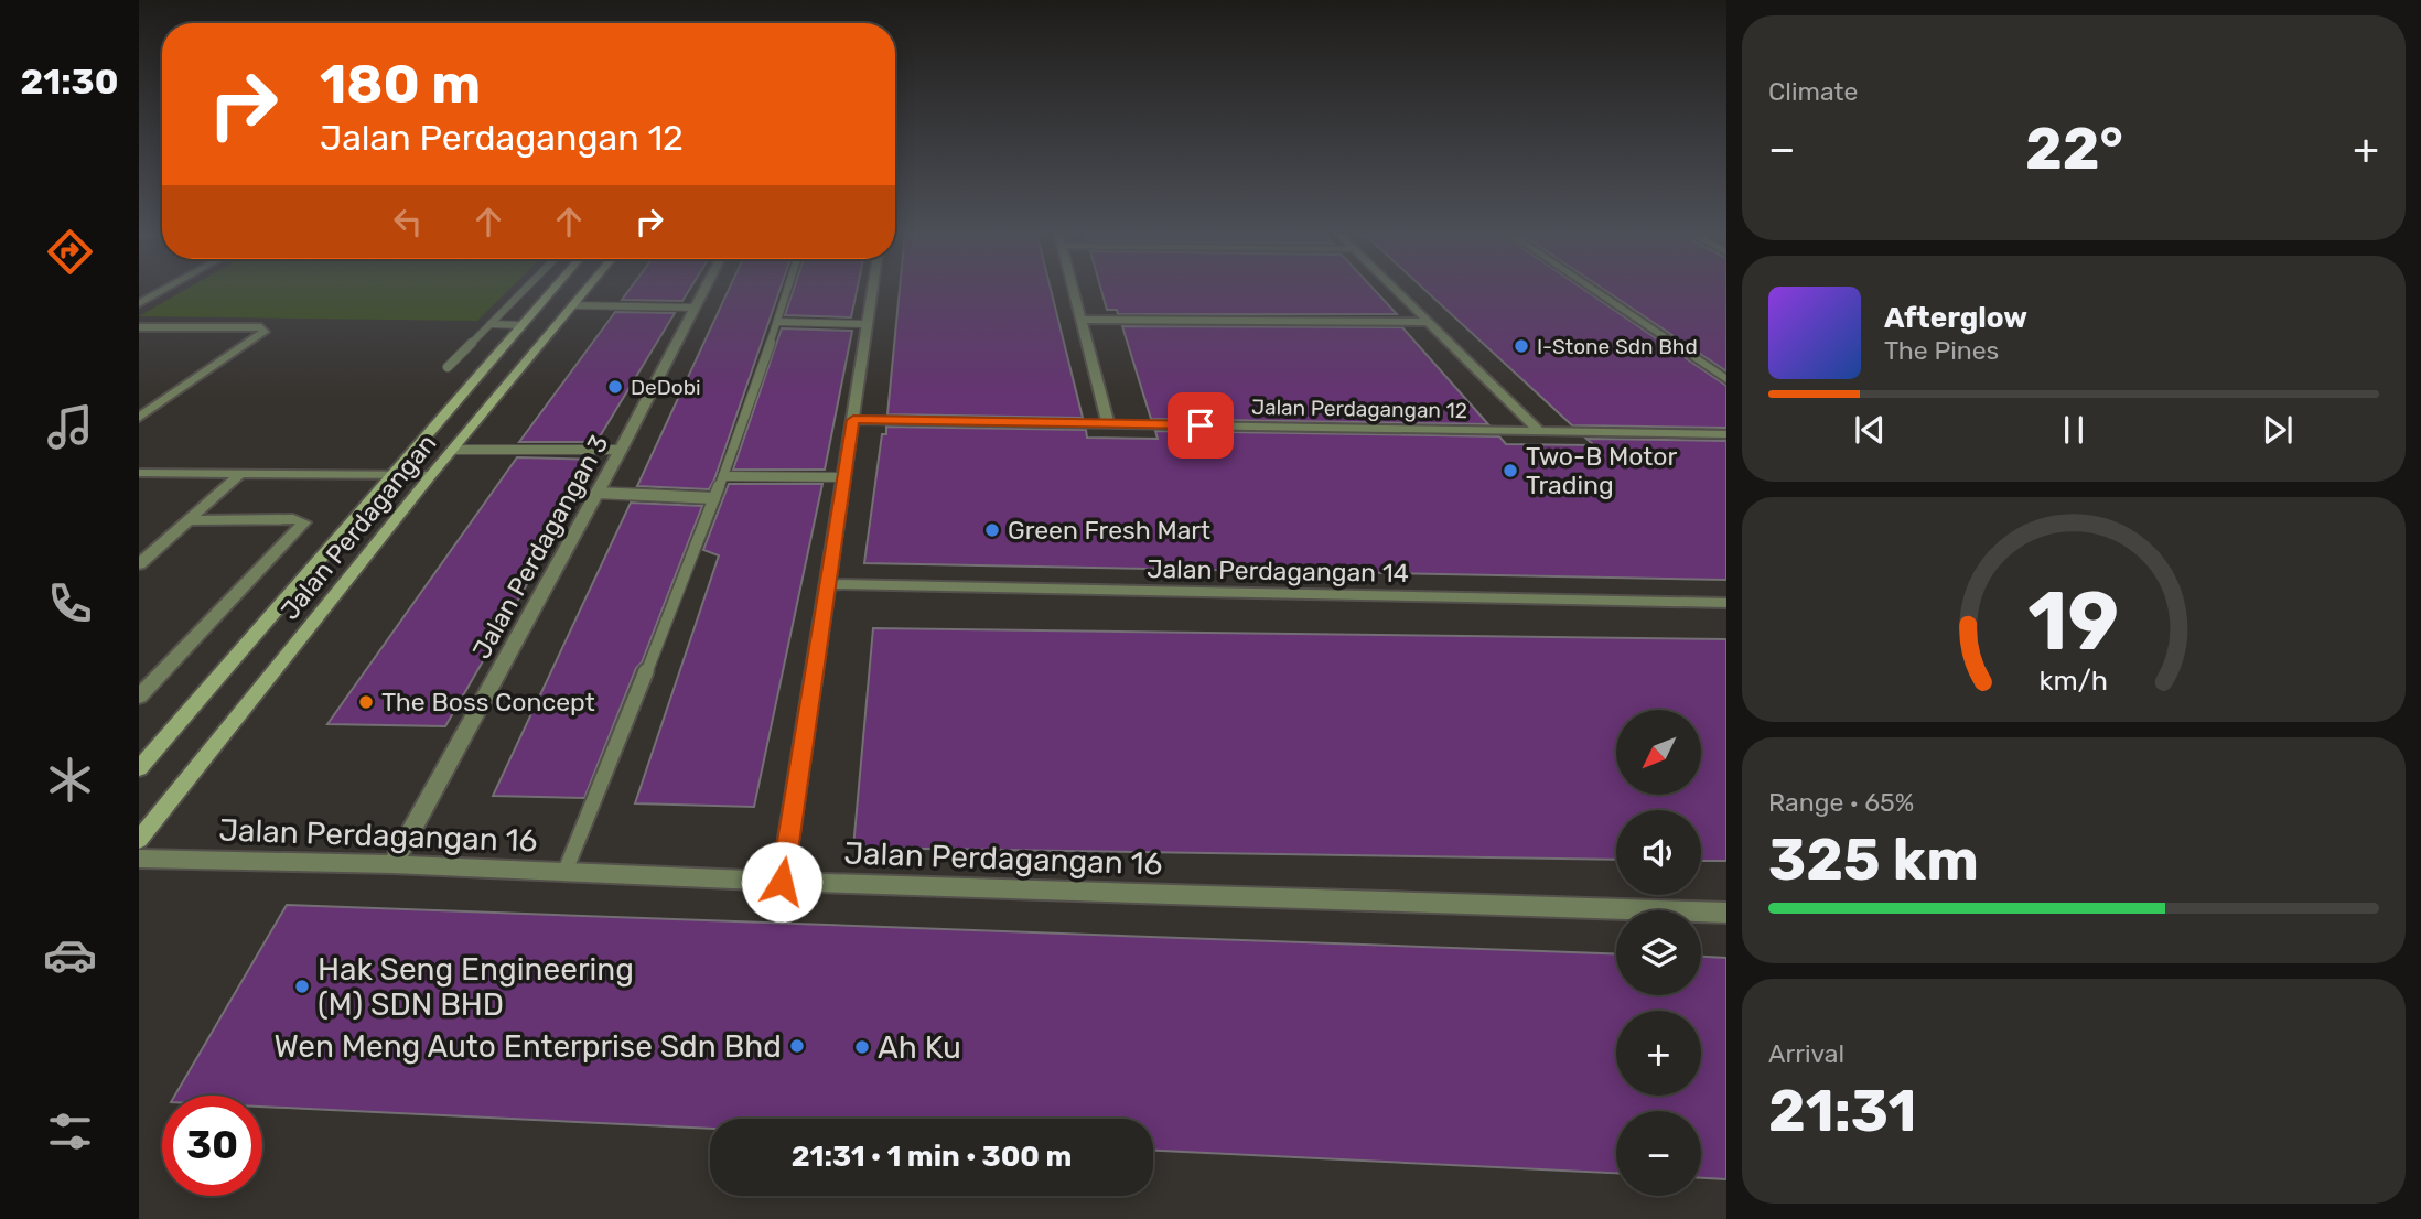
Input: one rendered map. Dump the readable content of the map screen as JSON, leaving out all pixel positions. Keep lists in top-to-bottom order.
{
  "streets": {
    "main road": ["Jalan Perdagangan"],
    "street": [
      "Jalan Perdagangan 12",
      "Jalan Perdagangan 3",
      "Jalan Perdagangan 14",
      "Jalan Perdagangan 16"
    ]
  },
  "crossings": [
    ["Jalan Perdagangan 3", "Jalan Perdagangan 16"]
  ],
  "places": [
    "I-Stone Sdn Bhd",
    "DeDobi",
    "Two-B Motor Trading",
    "Green Fresh Mart",
    "The Boss Concept",
    "Hak Seng Engineering (M) SDN BHD",
    "Wen Meng Auto Enterprise Sdn Bhd",
    "Ah Ku"
  ],
  "north": "bottom left",
  "page": {
    "tabs": "21:30",
    "tile": [
      "Climate",
      ["Range · 65%", "325 km"],
      ["Arrival", "21:31"]
    ],
    "turn": ["180 m", "Jalan Perdagangan 12"],
    "heat": ["−", "22°", "+"],
    "song": ["Afterglow", "The Pines"],
    "map_buttons": ["+", "−"],
    "limit": "30",
    "trip": "21:31 · 1 min · 300 m",
    "gauge": ["19", "km/h"]
  }
}
